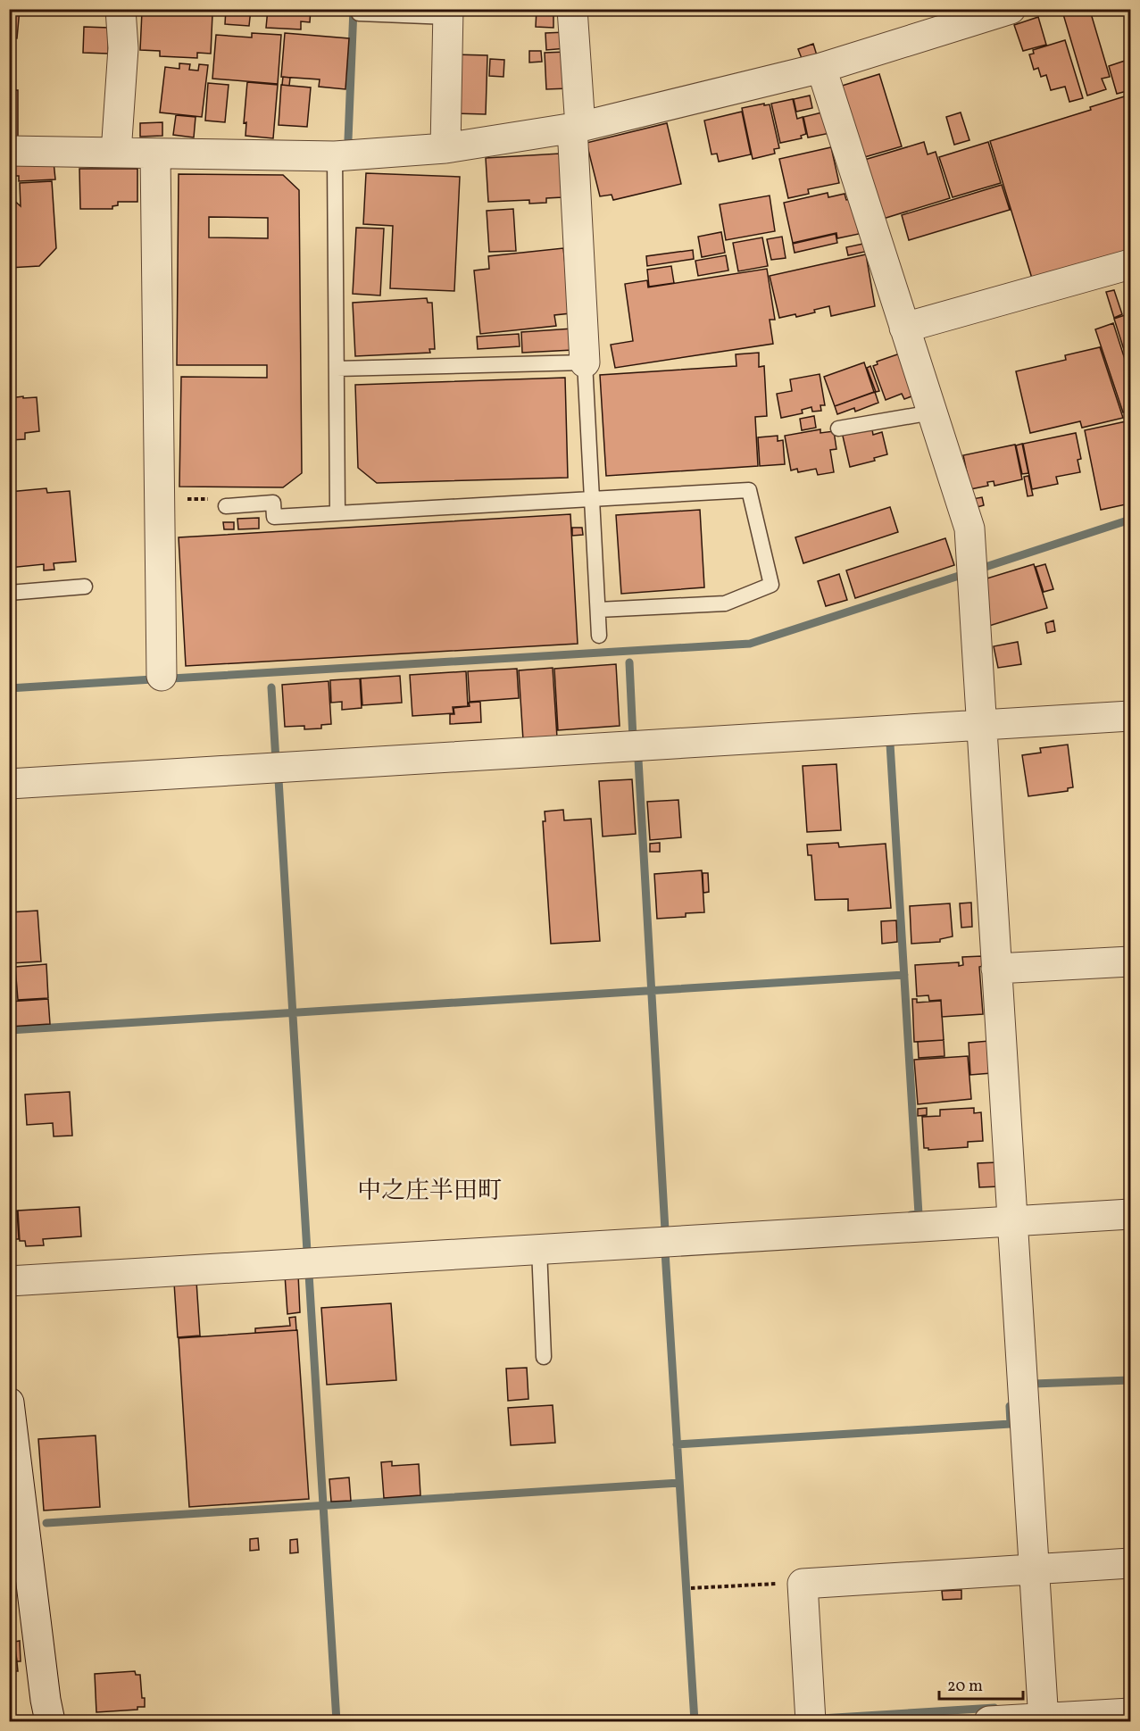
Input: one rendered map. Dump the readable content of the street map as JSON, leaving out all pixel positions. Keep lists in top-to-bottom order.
{
  "districts": ["中之庄半田町"],
  "scale_bar": "20 m"
}
